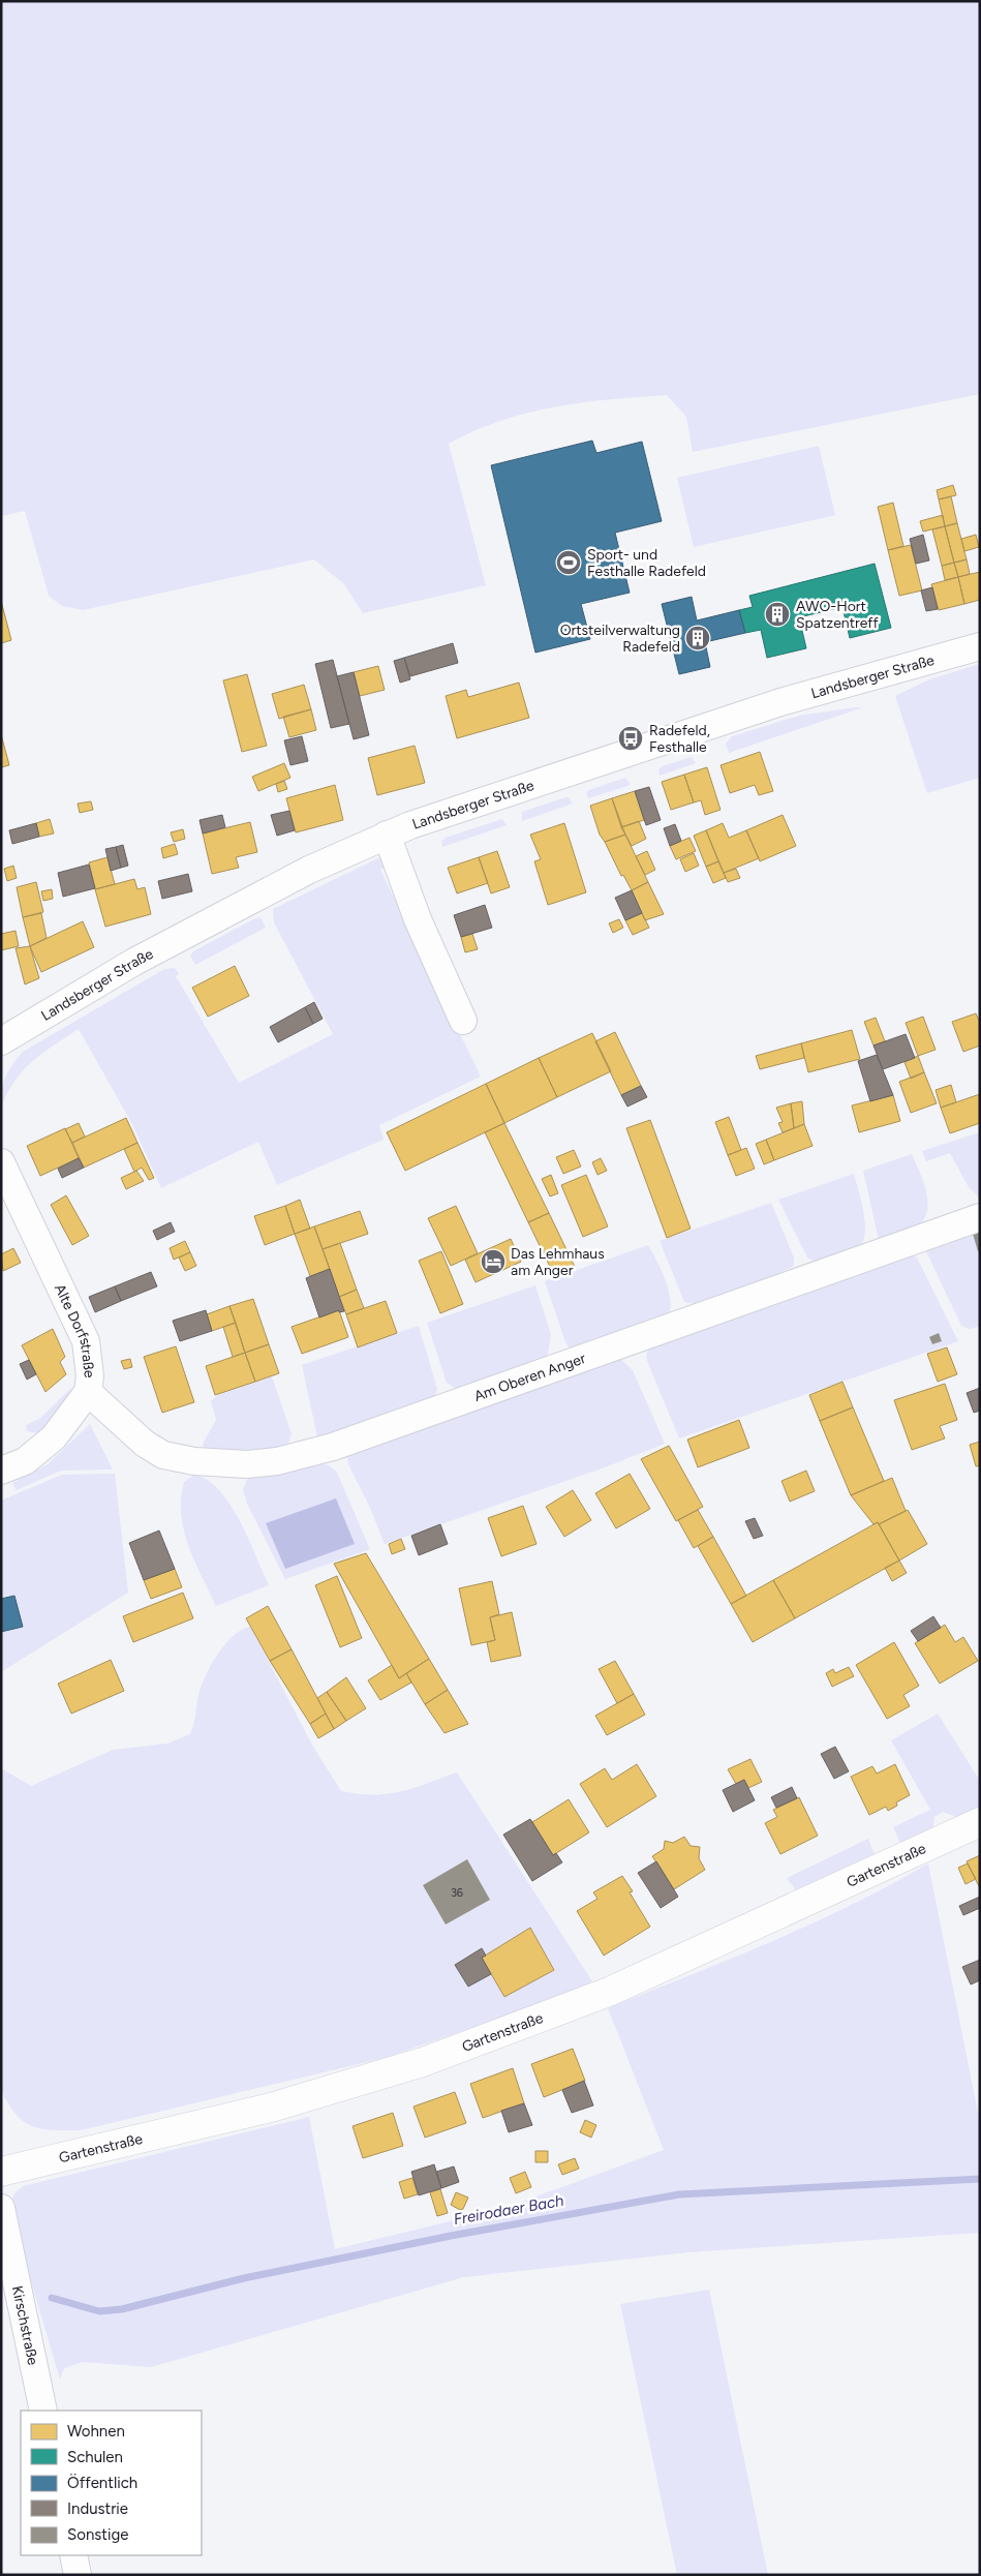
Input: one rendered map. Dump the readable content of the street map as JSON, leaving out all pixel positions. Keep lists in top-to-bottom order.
{
  "streets": {
    "main road": ["Gartenstraße"],
    "street": [
      "Landsberger Straße",
      "Alte Dorfstraße",
      "Am Oberen Anger",
      "Kirschstraße"
    ]
  },
  "crossings": [
    ["Alte Dorfstraße", "Am Oberen Anger"]
  ],
  "water": ["Freirodaer Bach"],
  "places": {
    "sports": ["Sport- und Festhalle Radefeld"],
    "building": ["AWO-Hort Spatzentreff", "Ortsteilverwaltung Radefeld"],
    "bus stop": ["Radefeld, Festhalle"],
    "hotel": ["Das Lehmhaus am Anger"]
  },
  "house_numbers": ["36"],
  "legend": [
    "Wohnen",
    "Schulen",
    "Öffentlich",
    "Industrie",
    "Sonstige"
  ]
}
